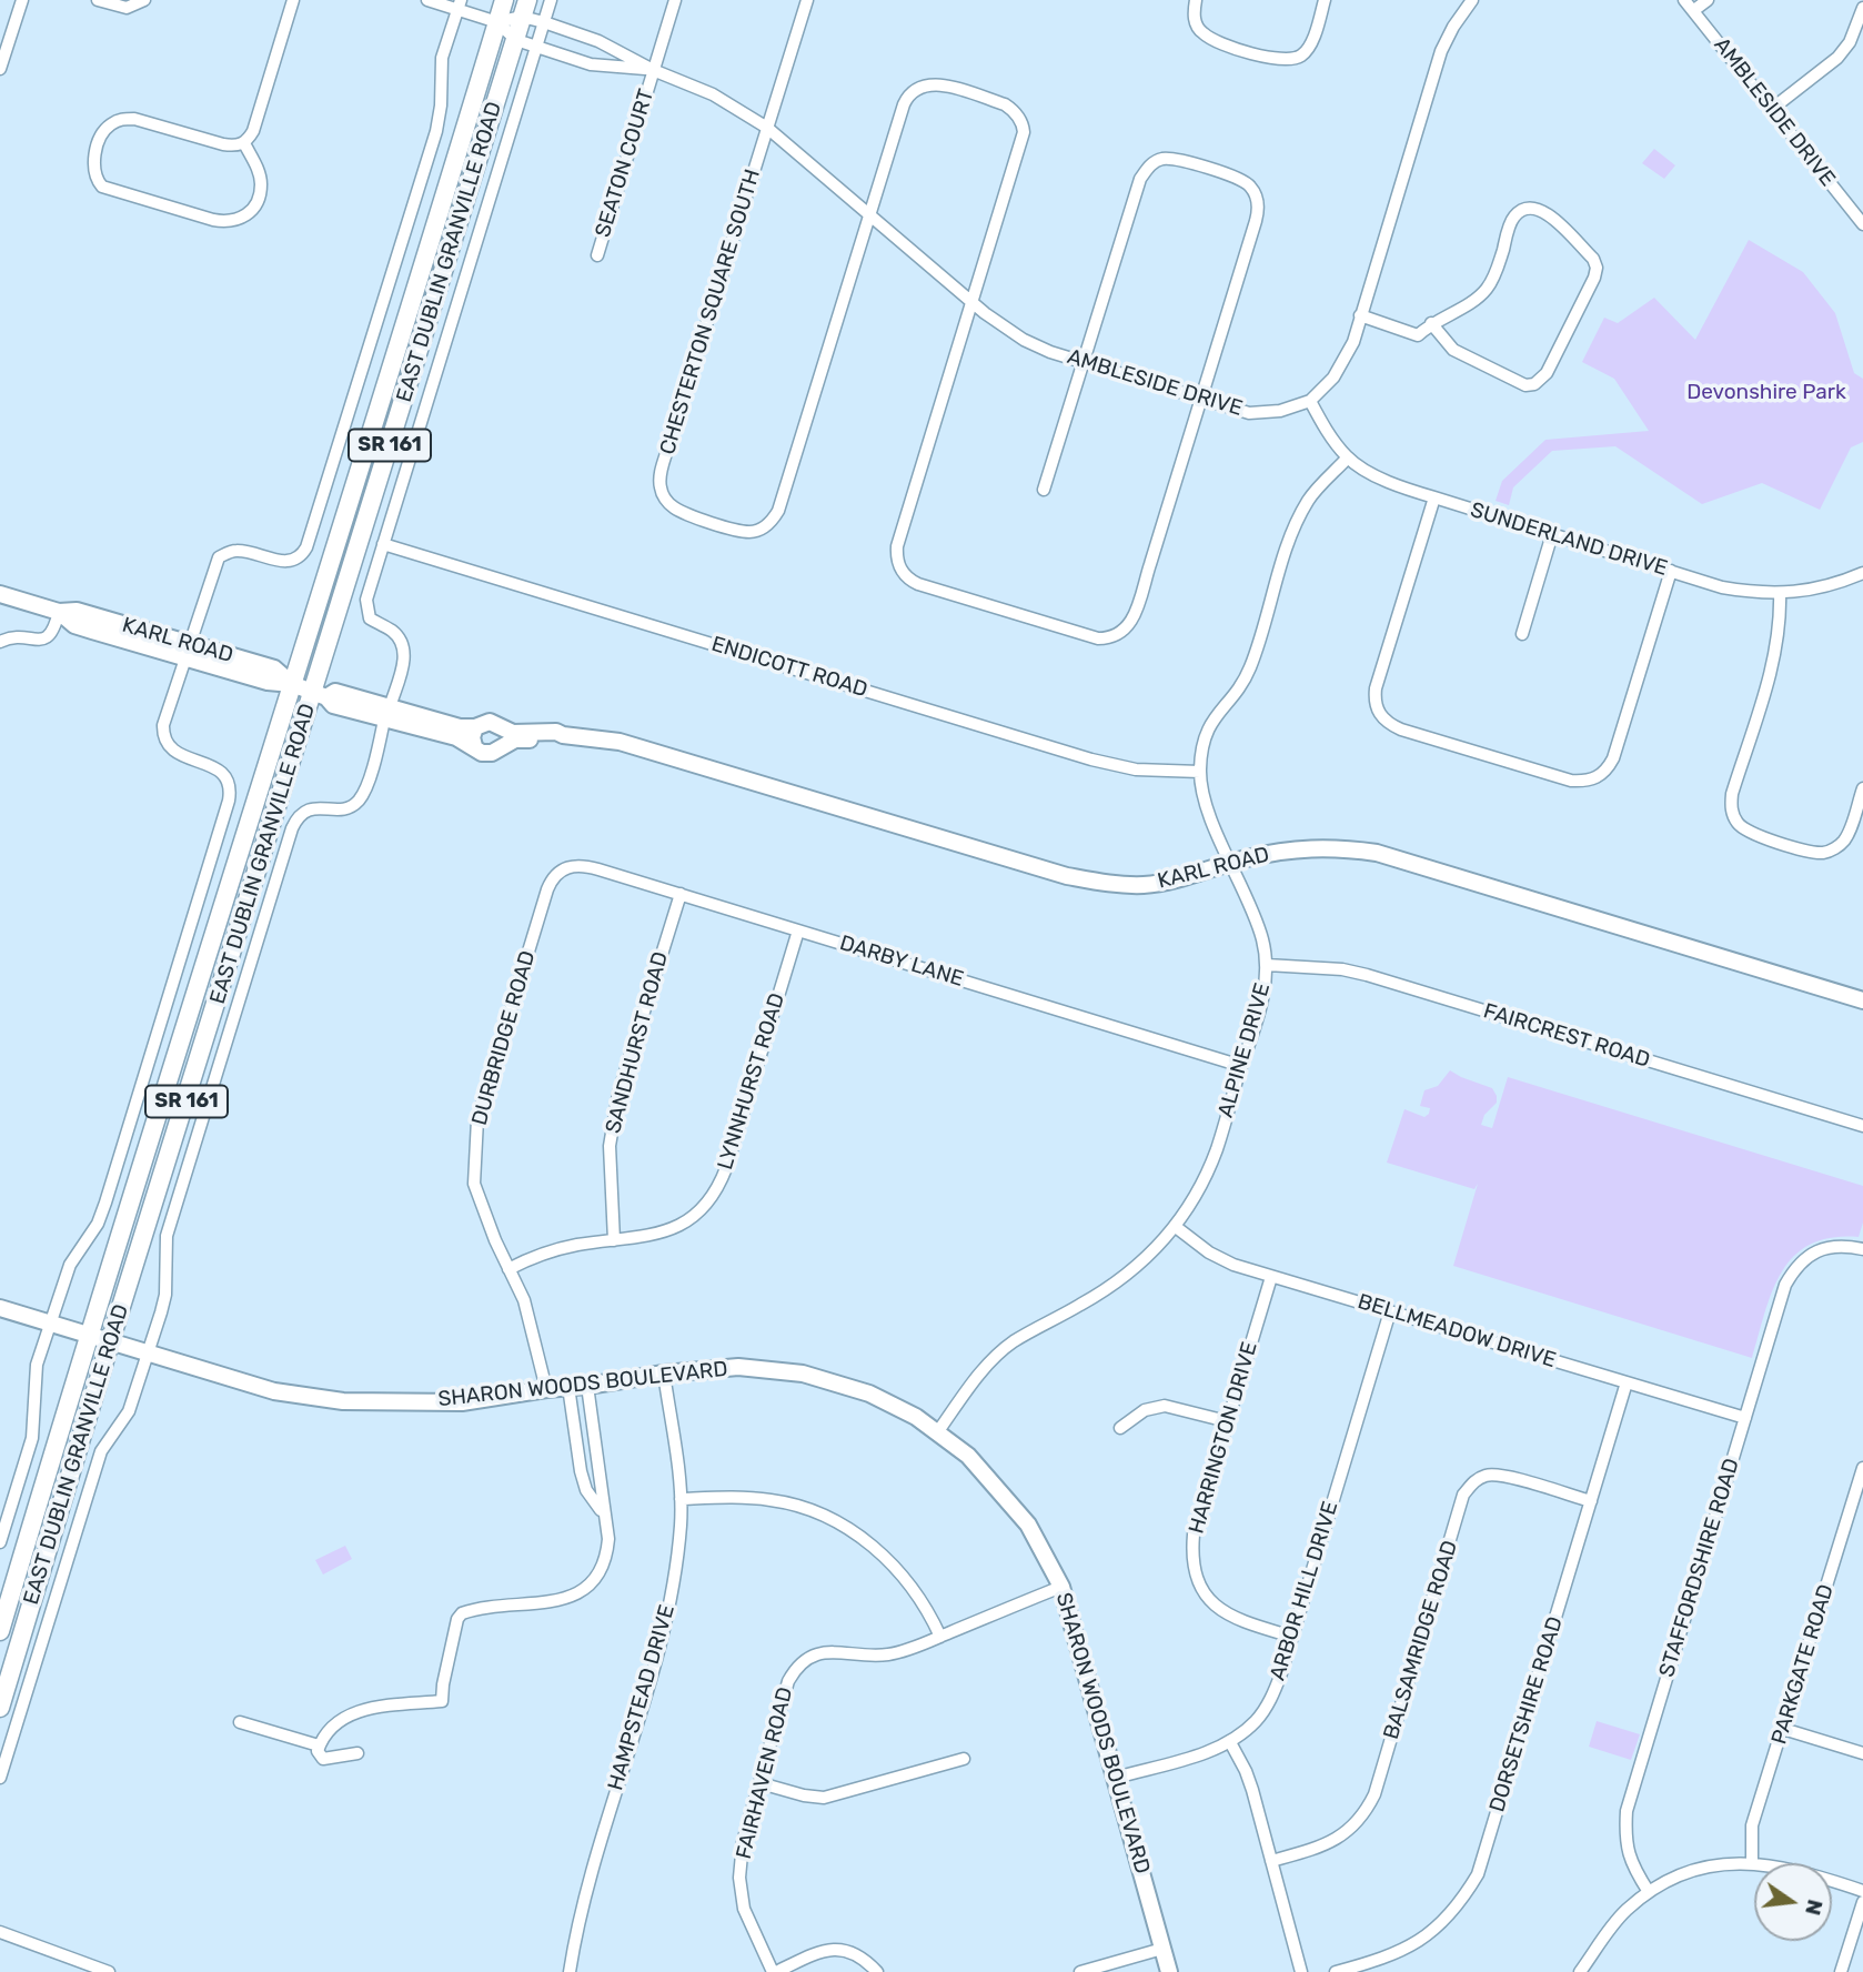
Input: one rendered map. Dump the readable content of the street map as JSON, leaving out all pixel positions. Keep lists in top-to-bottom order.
{
  "streets": {
    "main road": ["EAST DUBLIN GRANVILLE ROAD", "SR 161"],
    "street": [
      "AMBLESIDE DRIVE",
      "SEATON COURT",
      "CHESTERTON SQUARE SOUTH",
      "SUNDERLAND DRIVE",
      "KARL ROAD",
      "ENDICOTT ROAD",
      "DARBY LANE",
      "FAIRCREST ROAD",
      "DURBRIDGE ROAD",
      "SANDHURST ROAD",
      "ALPINE DRIVE",
      "LYNNHURST ROAD",
      "BELLMEADOW DRIVE",
      "SHARON WOODS BOULEVARD",
      "HARRINGTON DRIVE",
      "STAFFORDSHIRE ROAD",
      "ARBOR HILL DRIVE",
      "BALSAMRIDGE ROAD",
      "PARKGATE ROAD",
      "HAMPSTEAD DRIVE",
      "DORSETSHIRE ROAD",
      "FAIRHAVEN ROAD"
    ]
  },
  "crossings": [
    ["AMBLESIDE DRIVE", "SEATON COURT"],
    ["AMBLESIDE DRIVE", "EAST DUBLIN GRANVILLE ROAD"],
    ["AMBLESIDE DRIVE", "CHESTERTON SQUARE SOUTH"],
    ["AMBLESIDE DRIVE", "SUNDERLAND DRIVE"],
    ["EAST DUBLIN GRANVILLE ROAD", "KARL ROAD"],
    ["EAST DUBLIN GRANVILLE ROAD", "ENDICOTT ROAD"],
    ["EAST DUBLIN GRANVILLE ROAD", "SHARON WOODS BOULEVARD"],
    ["SUNDERLAND DRIVE", "ALPINE DRIVE"],
    ["KARL ROAD", "ALPINE DRIVE"],
    ["ENDICOTT ROAD", "ALPINE DRIVE"],
    ["DARBY LANE", "DURBRIDGE ROAD"],
    ["DARBY LANE", "SANDHURST ROAD"],
    ["DARBY LANE", "ALPINE DRIVE"],
    ["DARBY LANE", "LYNNHURST ROAD"],
    ["FAIRCREST ROAD", "ALPINE DRIVE"],
    ["DURBRIDGE ROAD", "LYNNHURST ROAD"],
    ["DURBRIDGE ROAD", "SHARON WOODS BOULEVARD"],
    ["SANDHURST ROAD", "LYNNHURST ROAD"],
    ["ALPINE DRIVE", "BELLMEADOW DRIVE"],
    ["ALPINE DRIVE", "SHARON WOODS BOULEVARD"],
    ["BELLMEADOW DRIVE", "HARRINGTON DRIVE"],
    ["BELLMEADOW DRIVE", "STAFFORDSHIRE ROAD"],
    ["BELLMEADOW DRIVE", "ARBOR HILL DRIVE"],
    ["BELLMEADOW DRIVE", "DORSETSHIRE ROAD"],
    ["SHARON WOODS BOULEVARD", "ARBOR HILL DRIVE"],
    ["SHARON WOODS BOULEVARD", "HAMPSTEAD DRIVE"],
    ["SHARON WOODS BOULEVARD", "FAIRHAVEN ROAD"],
    ["HARRINGTON DRIVE", "ARBOR HILL DRIVE"],
    ["BALSAMRIDGE ROAD", "DORSETSHIRE ROAD"]
  ],
  "parks": ["Devonshire Park"],
  "north": "right"
}
